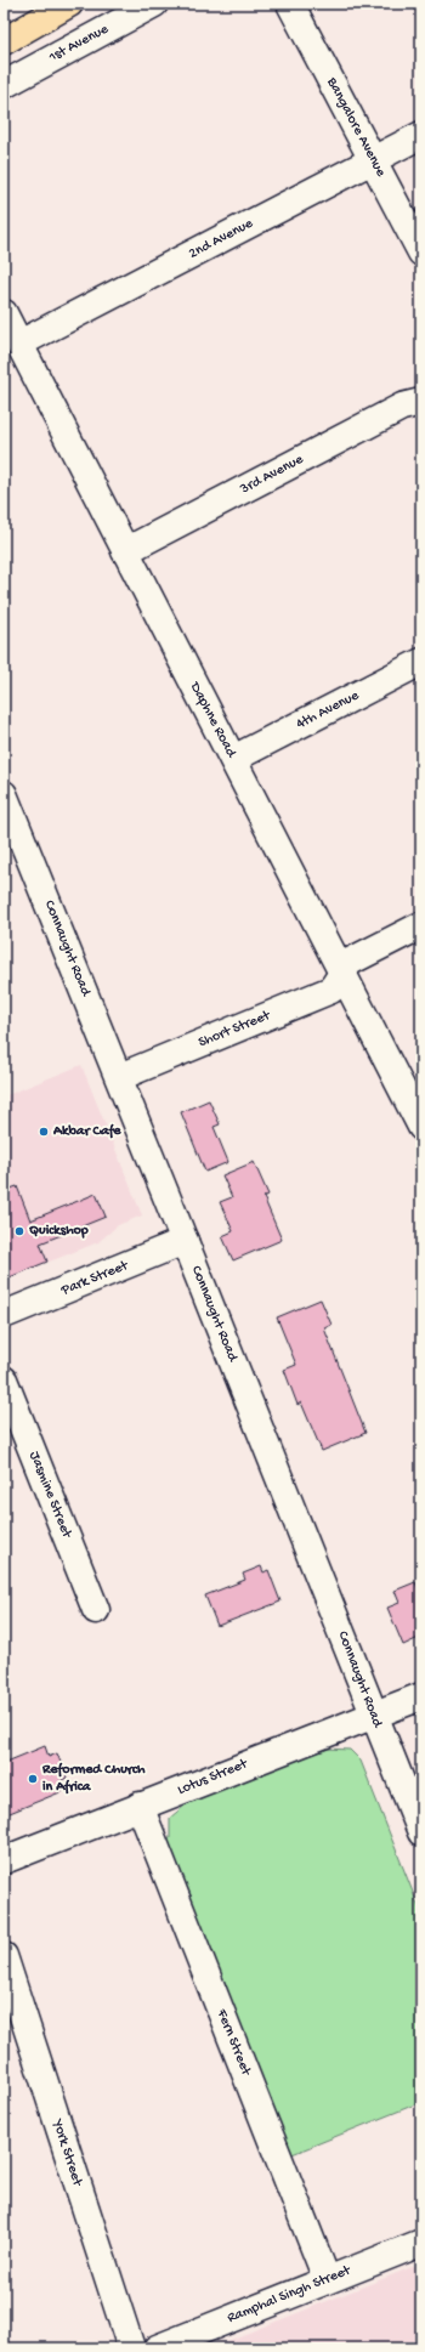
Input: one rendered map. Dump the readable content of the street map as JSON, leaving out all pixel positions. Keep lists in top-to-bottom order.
{
  "streets": {
    "street": [
      "1st Avenue",
      "Bangalore Avenue",
      "2nd Avenue",
      "3rd Avenue",
      "4th Avenue",
      "Daphne Road",
      "Connaught Road",
      "Short Street",
      "Park Street",
      "Jasmine Street",
      "Lotus Street",
      "Fern Street",
      "York Street",
      "Ramphal Singh Street"
    ]
  },
  "crossings": [
    ["Bangalore Avenue", "2nd Avenue"],
    ["2nd Avenue", "Daphne Road"],
    ["3rd Avenue", "Daphne Road"],
    ["4th Avenue", "Daphne Road"],
    ["Daphne Road", "Short Street"],
    ["Connaught Road", "Short Street"],
    ["Connaught Road", "Park Street"],
    ["Connaught Road", "Lotus Street"],
    ["Lotus Street", "Fern Street"],
    ["Fern Street", "Ramphal Singh Street"]
  ],
  "places": ["Akbar Cafe", "Quickshop", "Reformed Church in Africa"]
}
